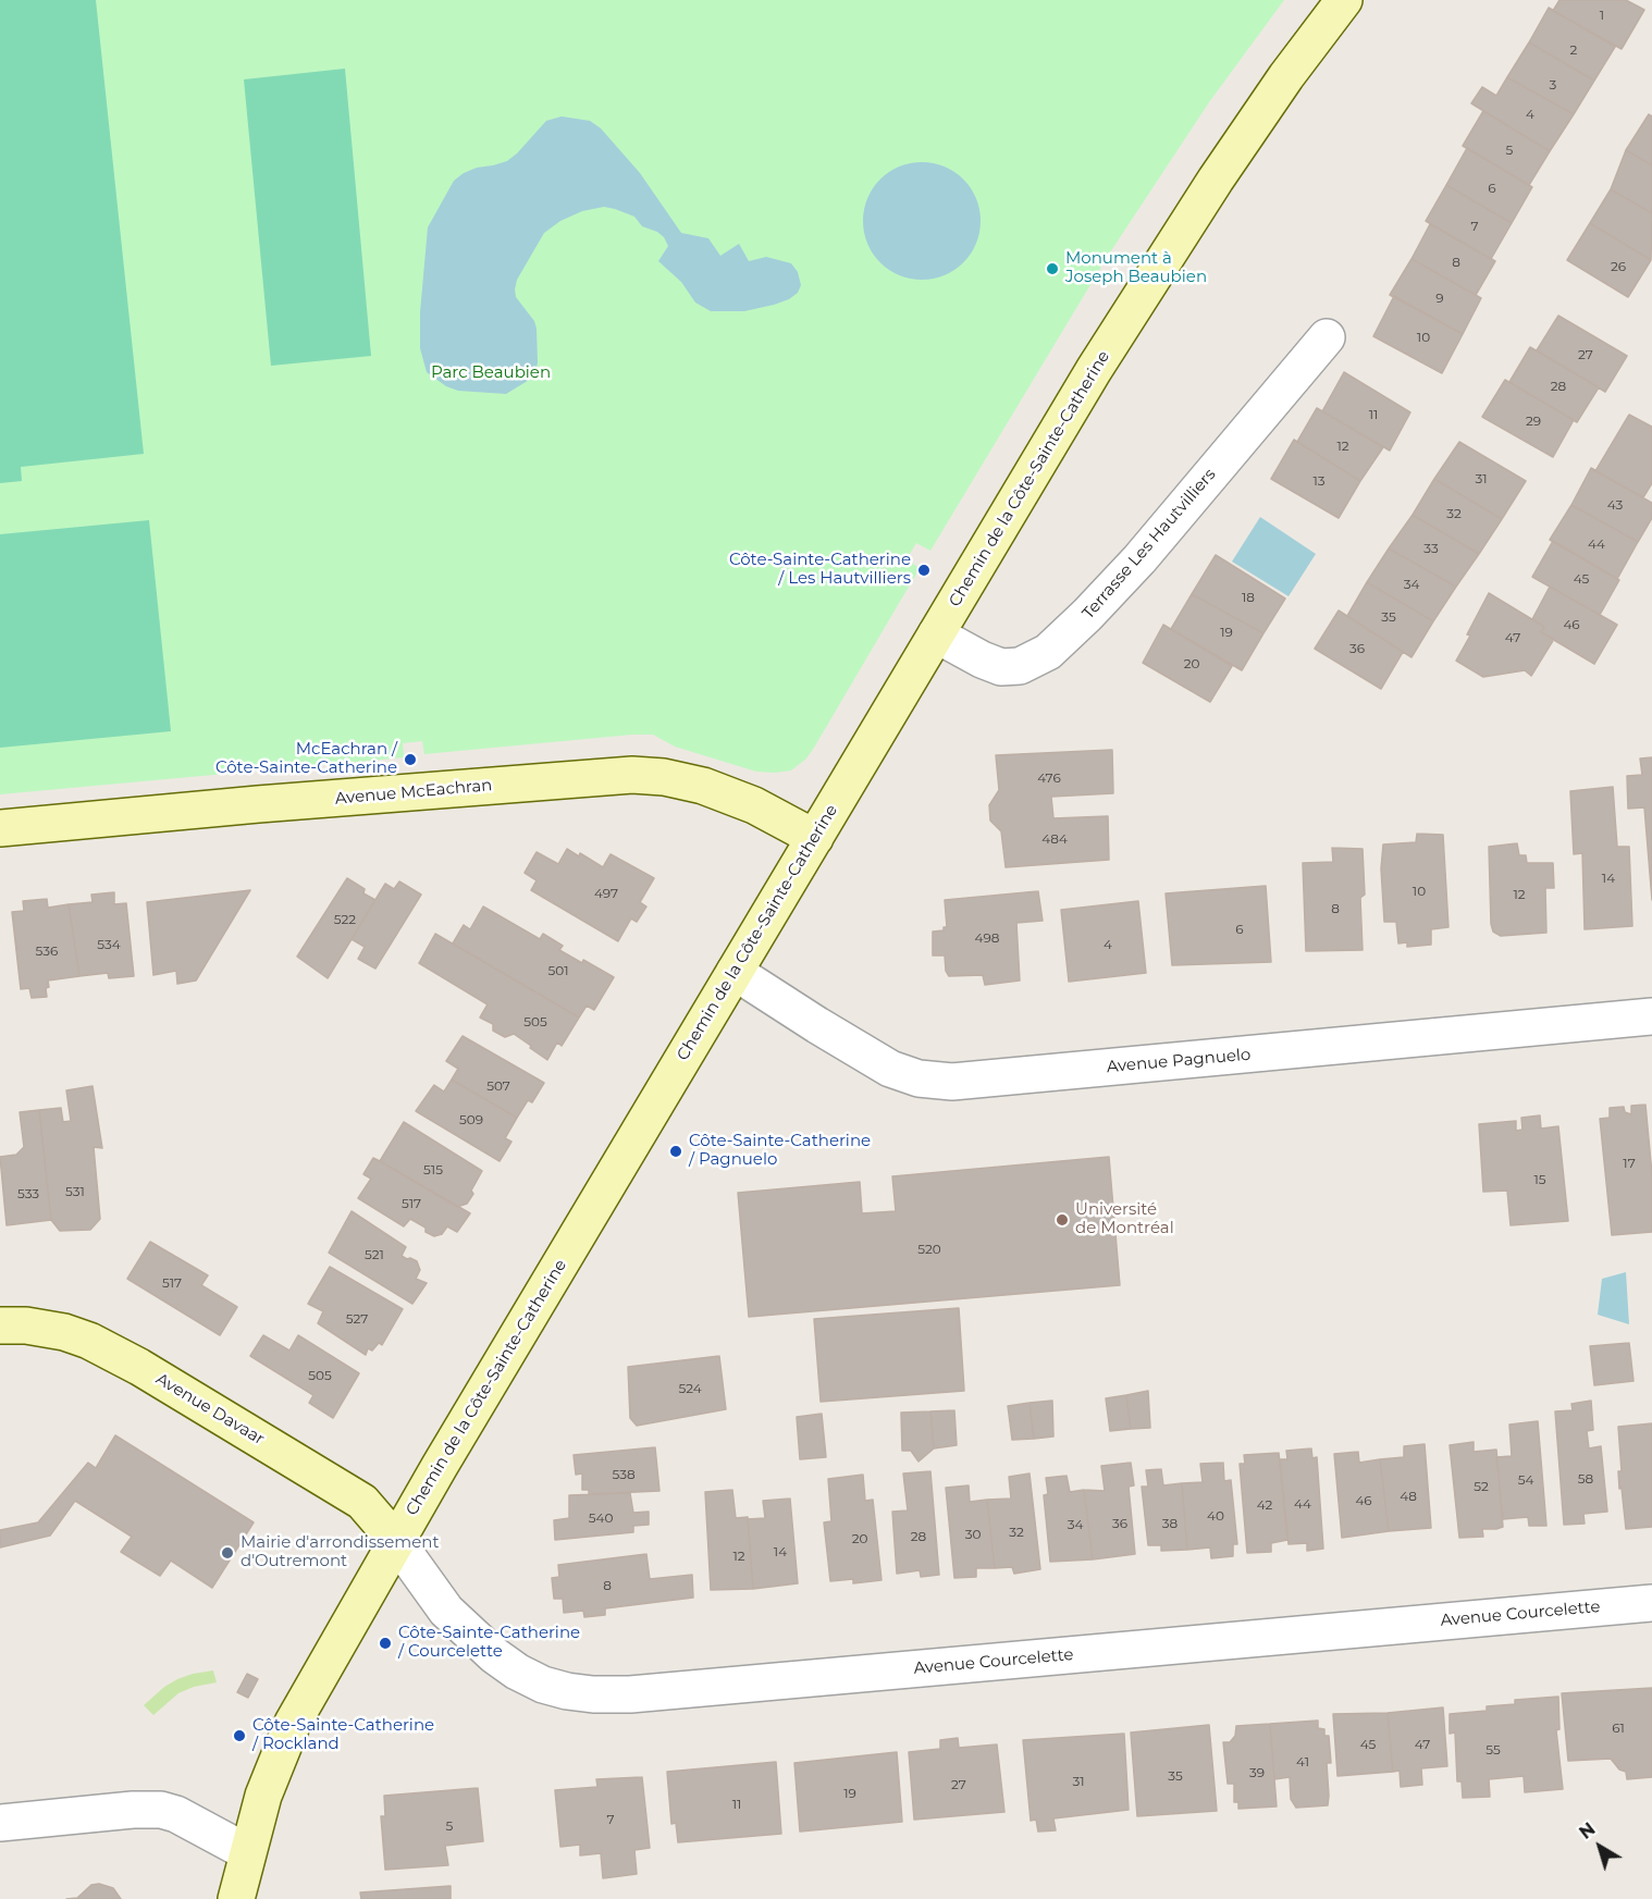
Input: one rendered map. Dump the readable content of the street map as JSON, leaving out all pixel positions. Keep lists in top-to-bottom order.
{
  "streets": {
    "main road": ["Chemin de la Côte-Sainte-Catherine", "Avenue McEachran", "Avenue Davaar"],
    "street": ["Terrasse Les Hautvilliers", "Avenue Pagnuelo", "Avenue Courcelette"]
  },
  "crossings": [
    ["Chemin de la Côte-Sainte-Catherine", "Terrasse Les Hautvilliers"],
    ["Chemin de la Côte-Sainte-Catherine", "Avenue McEachran"],
    ["Chemin de la Côte-Sainte-Catherine", "Avenue Pagnuelo"],
    ["Chemin de la Côte-Sainte-Catherine", "Avenue Davaar"],
    ["Chemin de la Côte-Sainte-Catherine", "Avenue Courcelette"],
    ["Avenue Davaar", "Avenue Courcelette"]
  ],
  "parks": ["Parc Beaubien"],
  "places": [
    "Monument à Joseph Beaubien",
    "Côte-Sainte-Catherine / Les Hautvilliers",
    "McEachran / Côte-Sainte-Catherine",
    "Côte-Sainte-Catherine / Pagnuelo",
    "Université de Montréal",
    "Mairie d'arrondissement d'Outremont",
    "Côte-Sainte-Catherine / Courcelette",
    "Côte-Sainte-Catherine / Rockland"
  ],
  "house_numbers": [
    "1",
    "2",
    "3",
    "4",
    "5",
    "6",
    "7",
    "8",
    "26",
    "9",
    "10",
    "27",
    "28",
    "11",
    "29",
    "12",
    "31",
    "13",
    "43",
    "32",
    "44",
    "33",
    "45",
    "34",
    "18",
    "35",
    "46",
    "19",
    "47",
    "36",
    "20",
    "476",
    "484",
    "14",
    "10",
    "497",
    "12",
    "8",
    "522",
    "6",
    "498",
    "534",
    "4",
    "536",
    "501",
    "505",
    "507",
    "509",
    "17",
    "515",
    "15",
    "531",
    "533",
    "517",
    "520",
    "521",
    "517",
    "527",
    "505",
    "524",
    "538",
    "58",
    "54",
    "52",
    "48",
    "46",
    "44",
    "42",
    "40",
    "540",
    "36",
    "38",
    "34",
    "32",
    "30",
    "28",
    "20",
    "14",
    "12",
    "8",
    "61",
    "45",
    "47",
    "55",
    "41",
    "39",
    "35",
    "31",
    "27",
    "19",
    "11",
    "7",
    "5"
  ],
  "north": "top left"
}
